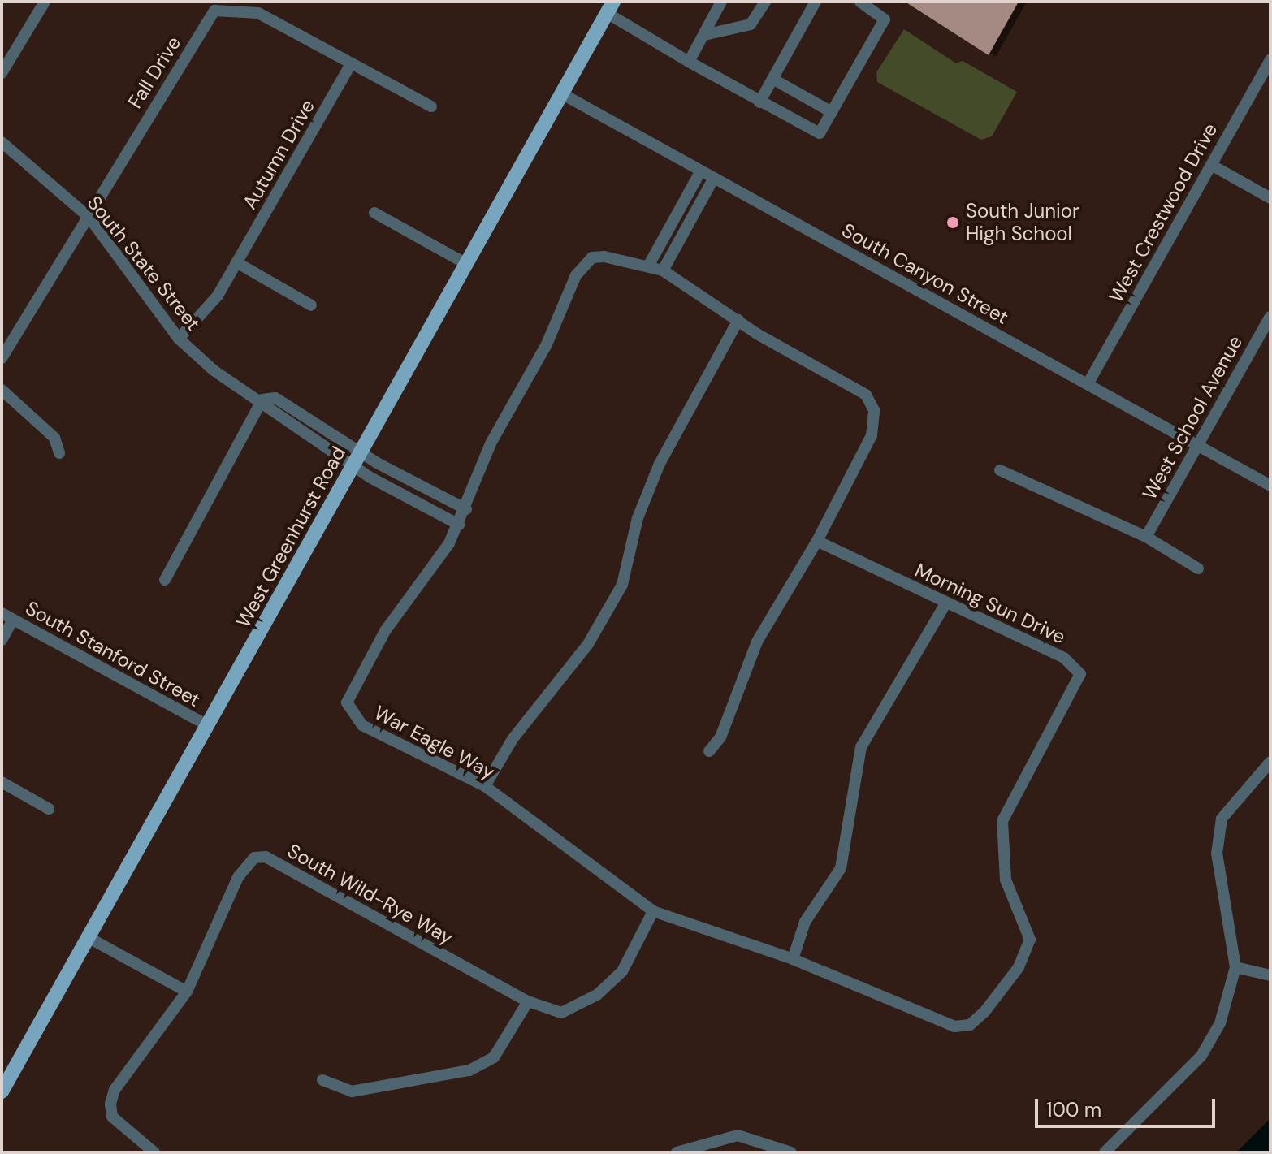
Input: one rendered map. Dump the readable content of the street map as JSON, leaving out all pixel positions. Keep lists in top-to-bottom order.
{
  "streets": {
    "main road": ["West Greenhurst Road"],
    "street": [
      "Fall Drive",
      "Autumn Drive",
      "West Crestwood Drive",
      "South State Street",
      "South Canyon Street",
      "West School Avenue",
      "Morning Sun Drive",
      "South Stanford Street",
      "War Eagle Way",
      "South Wild-Rye Way"
    ]
  },
  "crossings": [
    ["Fall Drive", "Autumn Drive"],
    ["Fall Drive", "South State Street"],
    ["Autumn Drive", "South State Street"],
    ["West Crestwood Drive", "South Canyon Street"],
    ["South State Street", "West Greenhurst Road"],
    ["South Canyon Street", "West School Avenue"],
    ["South Canyon Street", "West Greenhurst Road"],
    ["West Greenhurst Road", "South Stanford Street"],
    ["Morning Sun Drive", "War Eagle Way"]
  ],
  "places": ["South Junior High School"],
  "scale_bar": "100 m"
}
